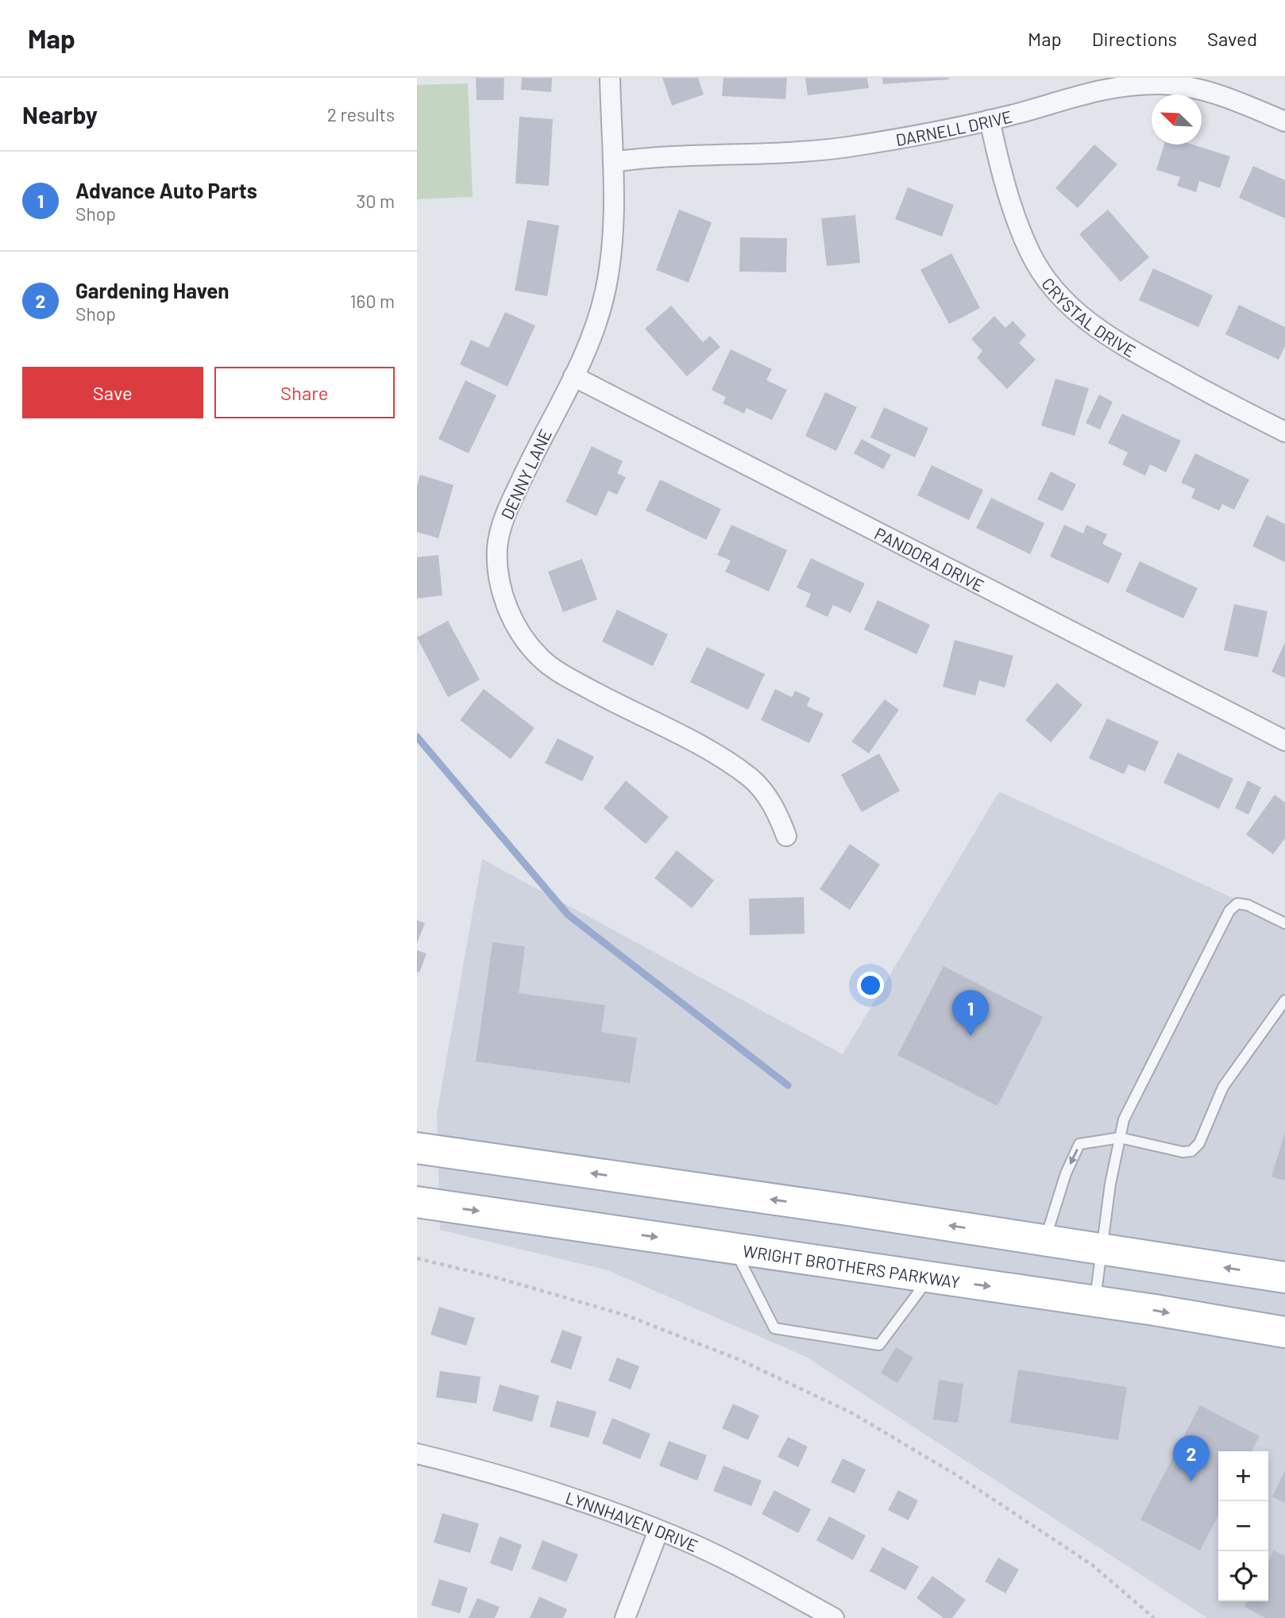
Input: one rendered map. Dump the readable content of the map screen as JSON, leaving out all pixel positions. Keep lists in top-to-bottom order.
{
  "streets": {
    "main road": ["WRIGHT BROTHERS PARKWAY"],
    "street": [
      "DARNELL DRIVE",
      "CRYSTAL DRIVE",
      "DENNY LANE",
      "PANDORA DRIVE",
      "LYNNHAVEN DRIVE"
    ]
  },
  "crossings": [
    ["DARNELL DRIVE", "CRYSTAL DRIVE"],
    ["DARNELL DRIVE", "DENNY LANE"],
    ["DENNY LANE", "PANDORA DRIVE"]
  ],
  "north": "top left",
  "page": {
    "header": "Map",
    "nav": ["Map", "Directions", "Saved"],
    "heading": ["Nearby", "2 results"],
    "list": [
      {
        "mark": "1",
        "name": "Advance Auto Parts",
        "note": "Shop",
        "value": "30 m"
      },
      {
        "mark": "2",
        "name": "Gardening Haven",
        "note": "Shop",
        "value": "160 m"
      }
    ],
    "buttons": ["Save", "Share"],
    "pins": ["1", "2"],
    "map_buttons": ["+", "−"]
  }
}
